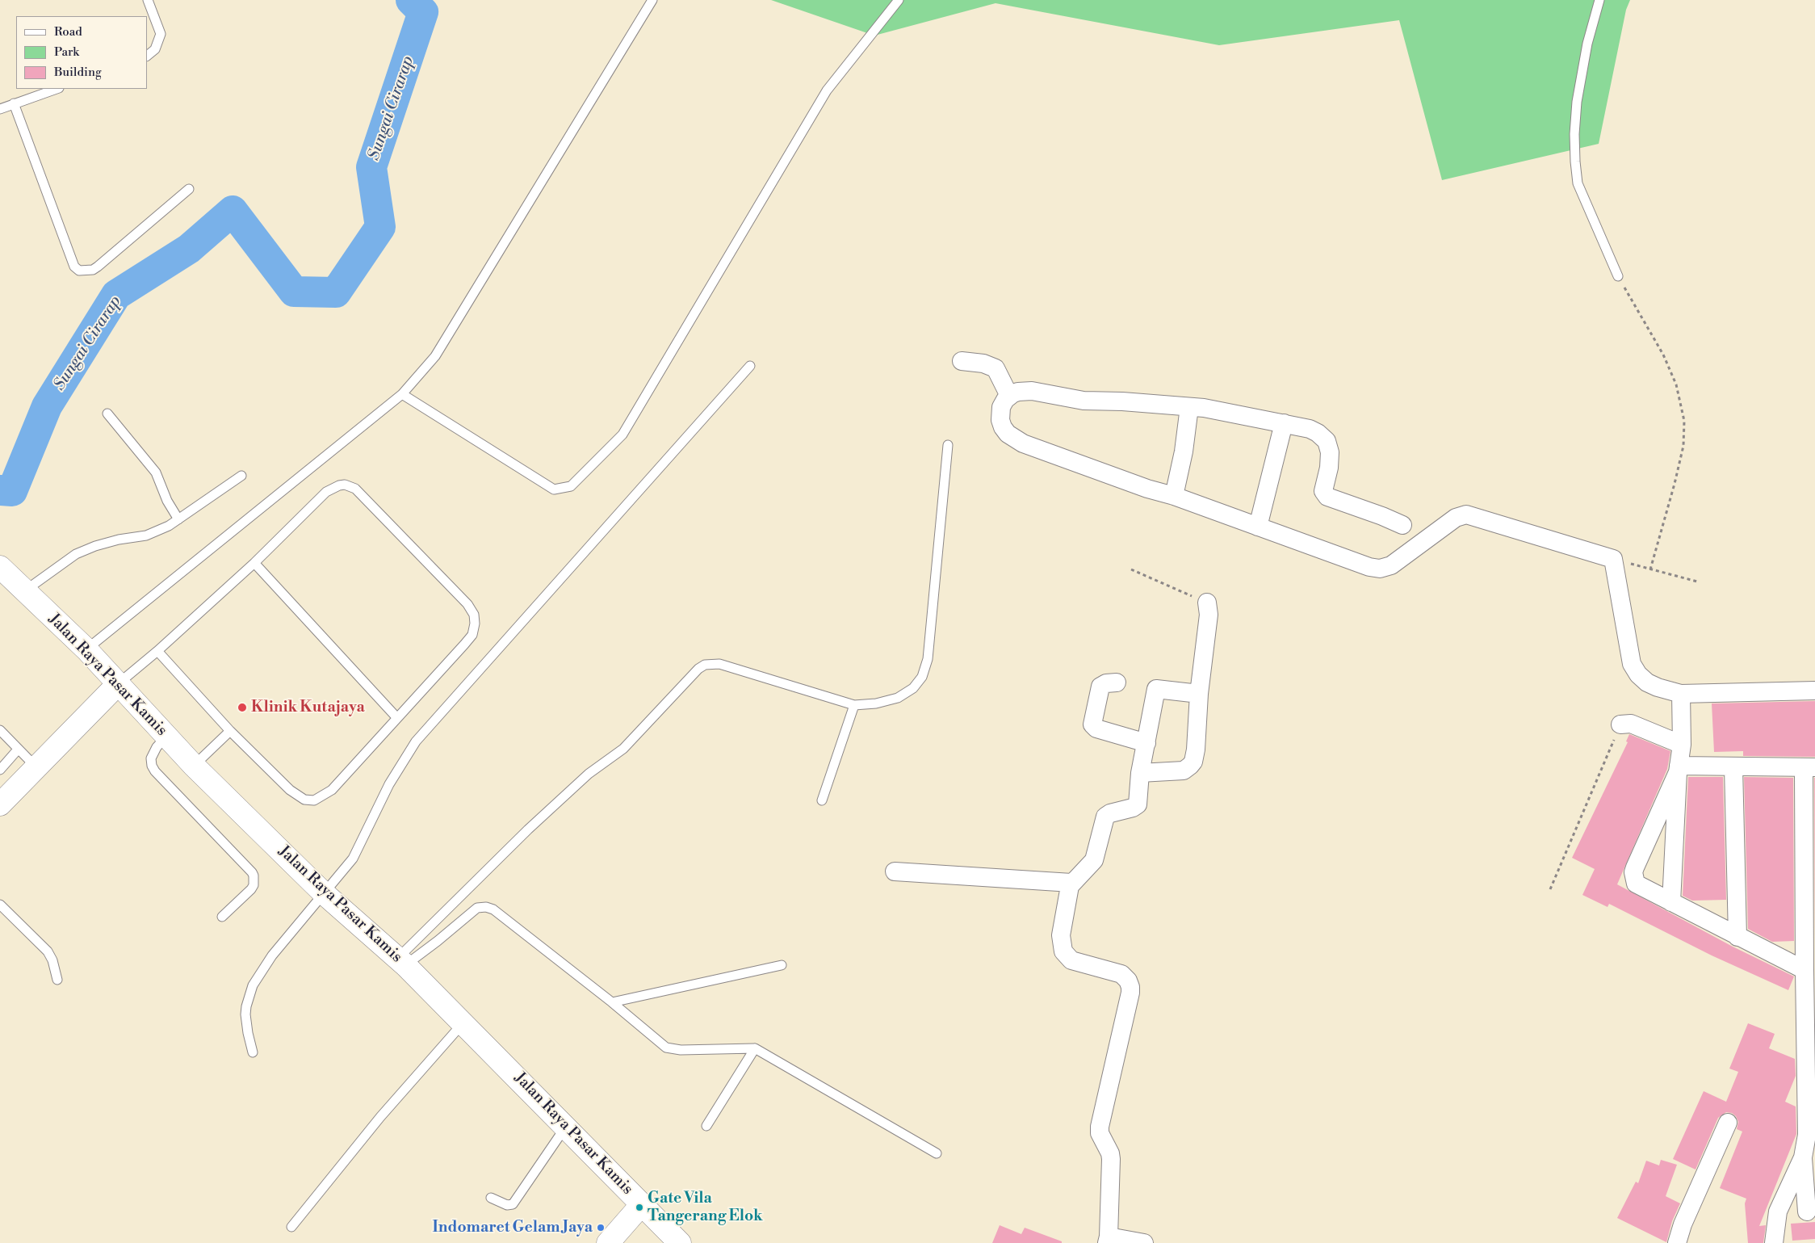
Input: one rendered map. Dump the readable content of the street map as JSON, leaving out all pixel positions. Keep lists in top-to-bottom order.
{
  "streets": {
    "main road": ["Jalan Raya Pasar Kamis"]
  },
  "water": ["Sungai Cirarap"],
  "places": ["Klinik Kutajaya", "Gate Vila Tangerang Elok", "Indomaret Gelam Jaya"],
  "legend": ["Road", "Park", "Building"]
}
